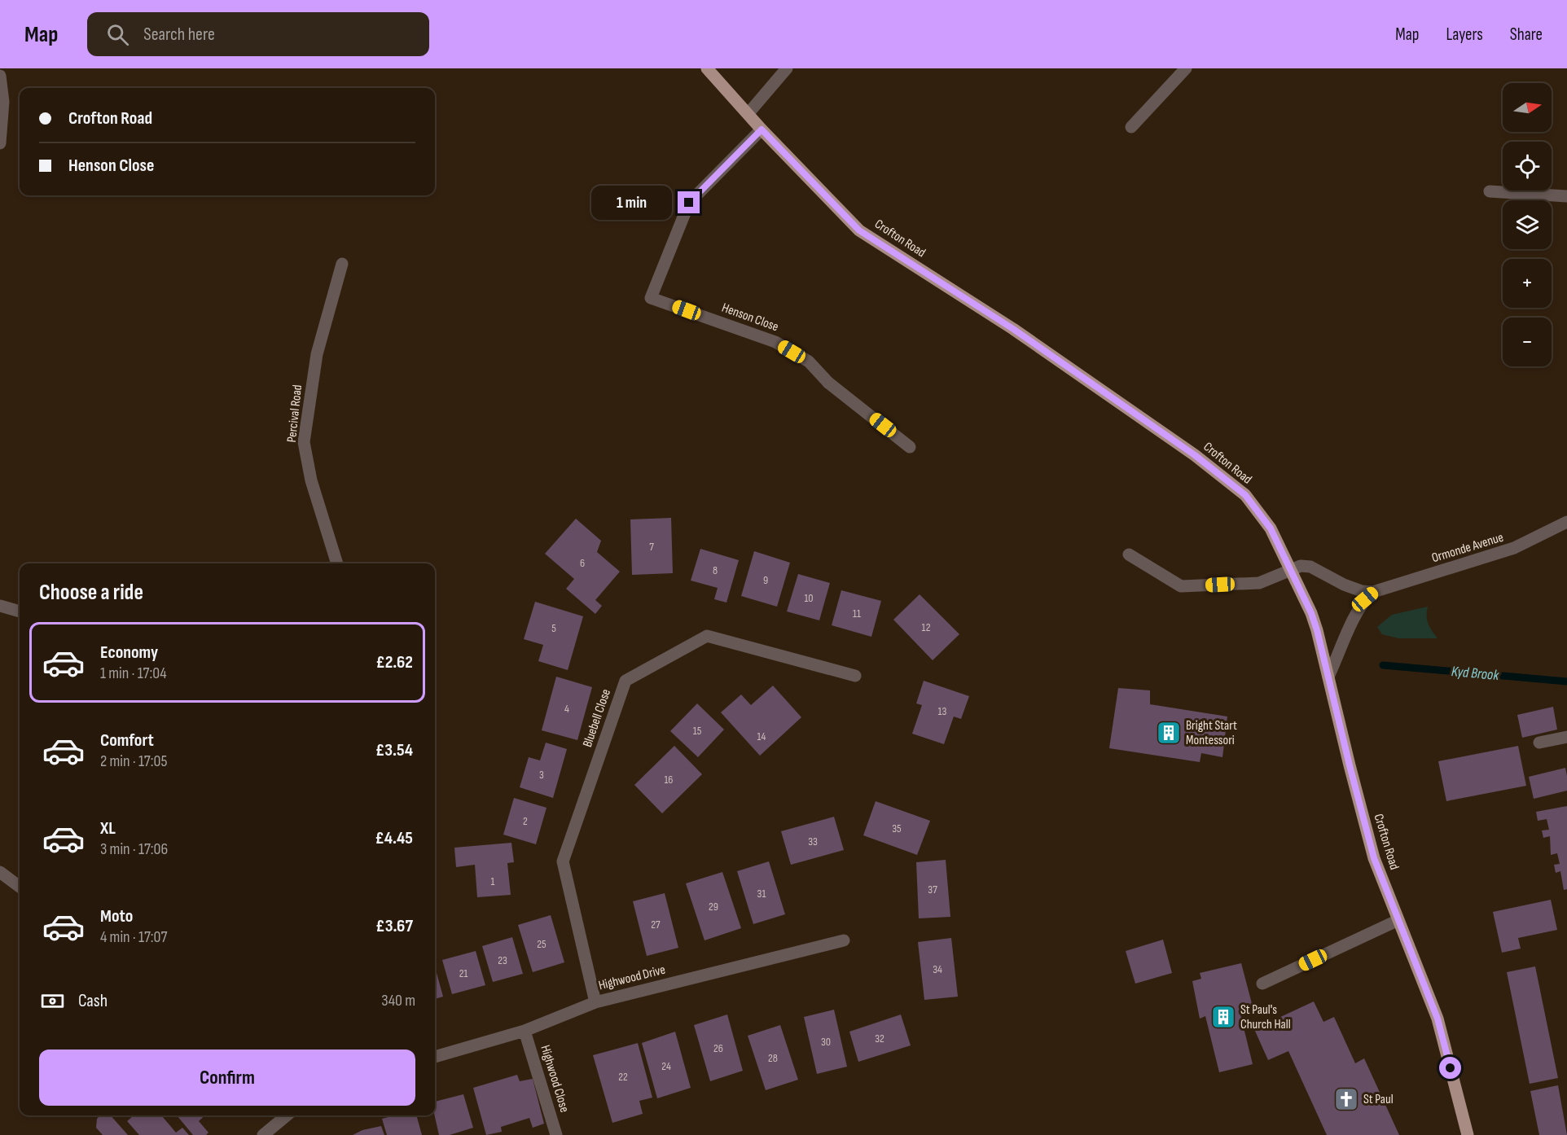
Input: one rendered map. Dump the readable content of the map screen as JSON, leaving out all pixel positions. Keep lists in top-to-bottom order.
{
  "streets": {
    "main road": ["Crofton Road"],
    "street": [
      "Henson Close",
      "Percival Road",
      "Ormonde Avenue",
      "Bluebell Close",
      "Highwood Drive",
      "Highwood Close"
    ]
  },
  "crossings": [
    ["Crofton Road", "Henson Close"],
    ["Bluebell Close", "Highwood Drive"],
    ["Highwood Drive", "Highwood Close"]
  ],
  "water": ["Kyd Brook"],
  "places": {
    "building": ["Bright Start Montessori", "St Paul's Church Hall"],
    "church": ["St Paul"]
  },
  "house_numbers": [
    "7",
    "6",
    "8",
    "9",
    "10",
    "11",
    "12",
    "5",
    "4",
    "13",
    "15",
    "14",
    "3",
    "16",
    "2",
    "35",
    "33",
    "1",
    "37",
    "31",
    "29",
    "27",
    "25",
    "23",
    "34",
    "21",
    "32",
    "30",
    "26",
    "28",
    "24",
    "22"
  ],
  "north": "right",
  "page": {
    "header": "Map",
    "search": "Search here",
    "nav": ["Map", "Layers", "Share"],
    "map_buttons": ["+", "−"],
    "banner": ["Crofton Road", "Henson Close"],
    "bubble": "1 min",
    "heading": "Choose a ride",
    "list": [
      {
        "name": "Economy",
        "note": "1 min · 17:04",
        "value": "£2.62"
      },
      {
        "name": "Comfort",
        "note": "2 min · 17:05",
        "value": "£3.54"
      },
      {
        "name": "XL",
        "note": "3 min · 17:06",
        "value": "£4.45"
      },
      {
        "name": "Moto",
        "note": "4 min · 17:07",
        "value": "£3.67"
      }
    ],
    "pay": ["Cash", "340 m"],
    "buttons": "Confirm"
  }
}
